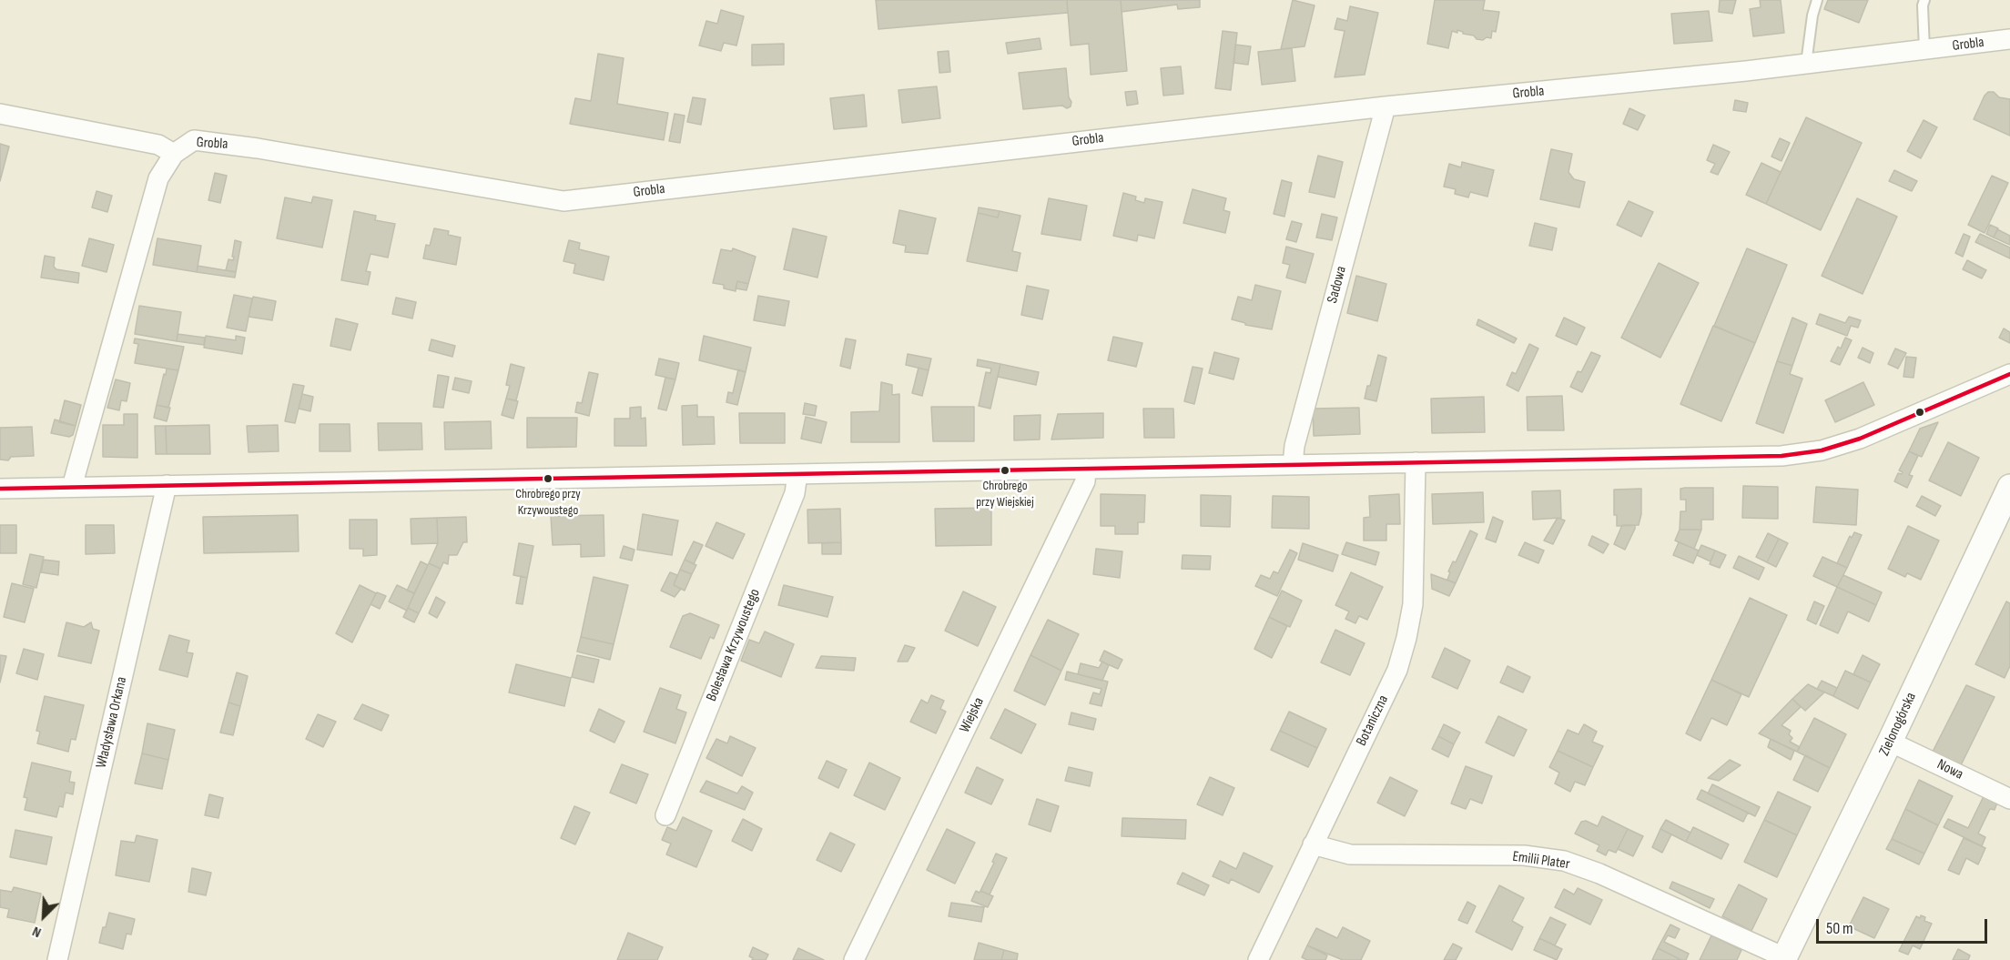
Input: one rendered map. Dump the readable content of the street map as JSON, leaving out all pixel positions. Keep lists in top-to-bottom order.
{
  "streets": {
    "street": [
      "Grobla",
      "Sadowa",
      "Bolesława Krzywoustego",
      "Wiejska",
      "Botaniczna",
      "Władysława Orkana",
      "Zielonogórska",
      "Nowa",
      "Emilii Plater"
    ]
  },
  "crossings": [
    ["Grobla", "Sadowa"],
    ["Botaniczna", "Emilii Plater"],
    ["Zielonogórska", "Nowa"],
    ["Zielonogórska", "Emilii Plater"]
  ],
  "places": ["Chrobrego przy Wiejskiej", "Chrobrego przy Krzywoustego"],
  "scale_bar": "50 m",
  "north": "bottom left"
}
